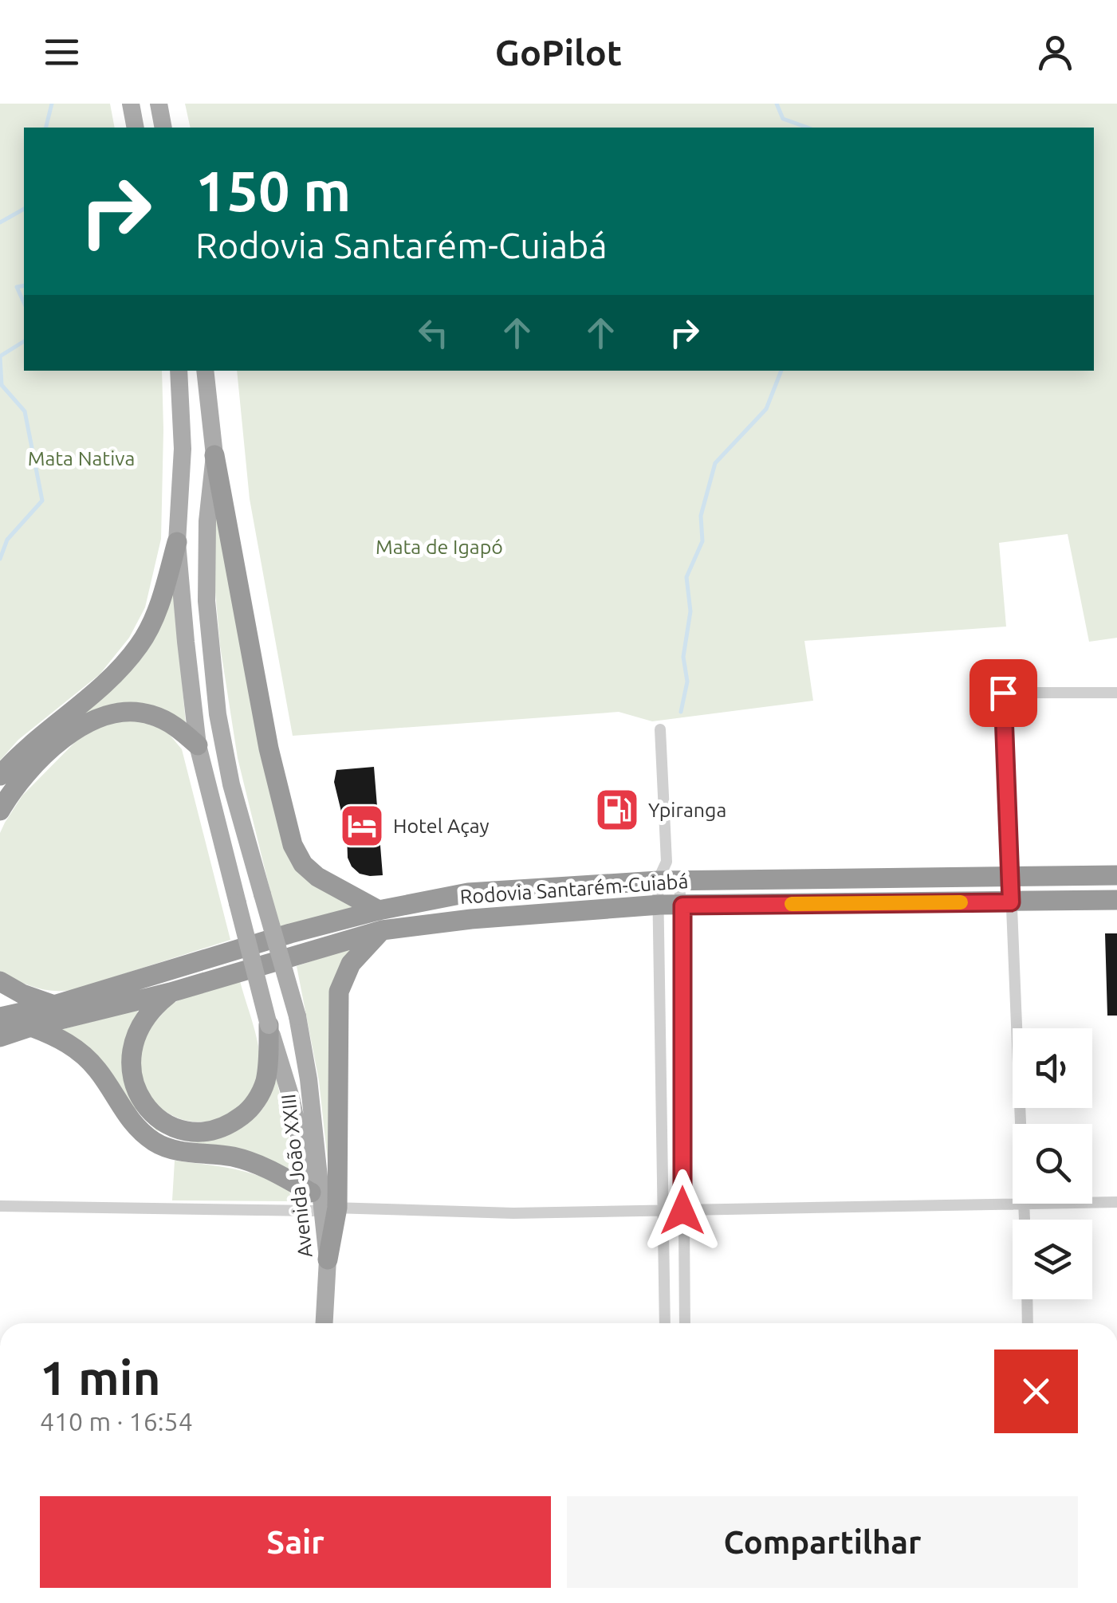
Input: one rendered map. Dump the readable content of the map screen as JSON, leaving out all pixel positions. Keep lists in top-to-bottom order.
{
  "streets": {
    "highway": ["Rodovia Santarém-Cuiabá"],
    "main road": ["Avenida João XXIII"]
  },
  "parks": ["Mata Nativa", "Mata de Igapó"],
  "places": {
    "fuel station": ["Ypiranga"],
    "hotel": ["Hotel Açay"]
  },
  "page": {
    "header": "GoPilot",
    "turn": ["150 m", "Rodovia Santarém-Cuiabá"],
    "heading": ["1 min", "410 m · 16:54"],
    "buttons": ["Sair", "Compartilhar"]
  }
}
